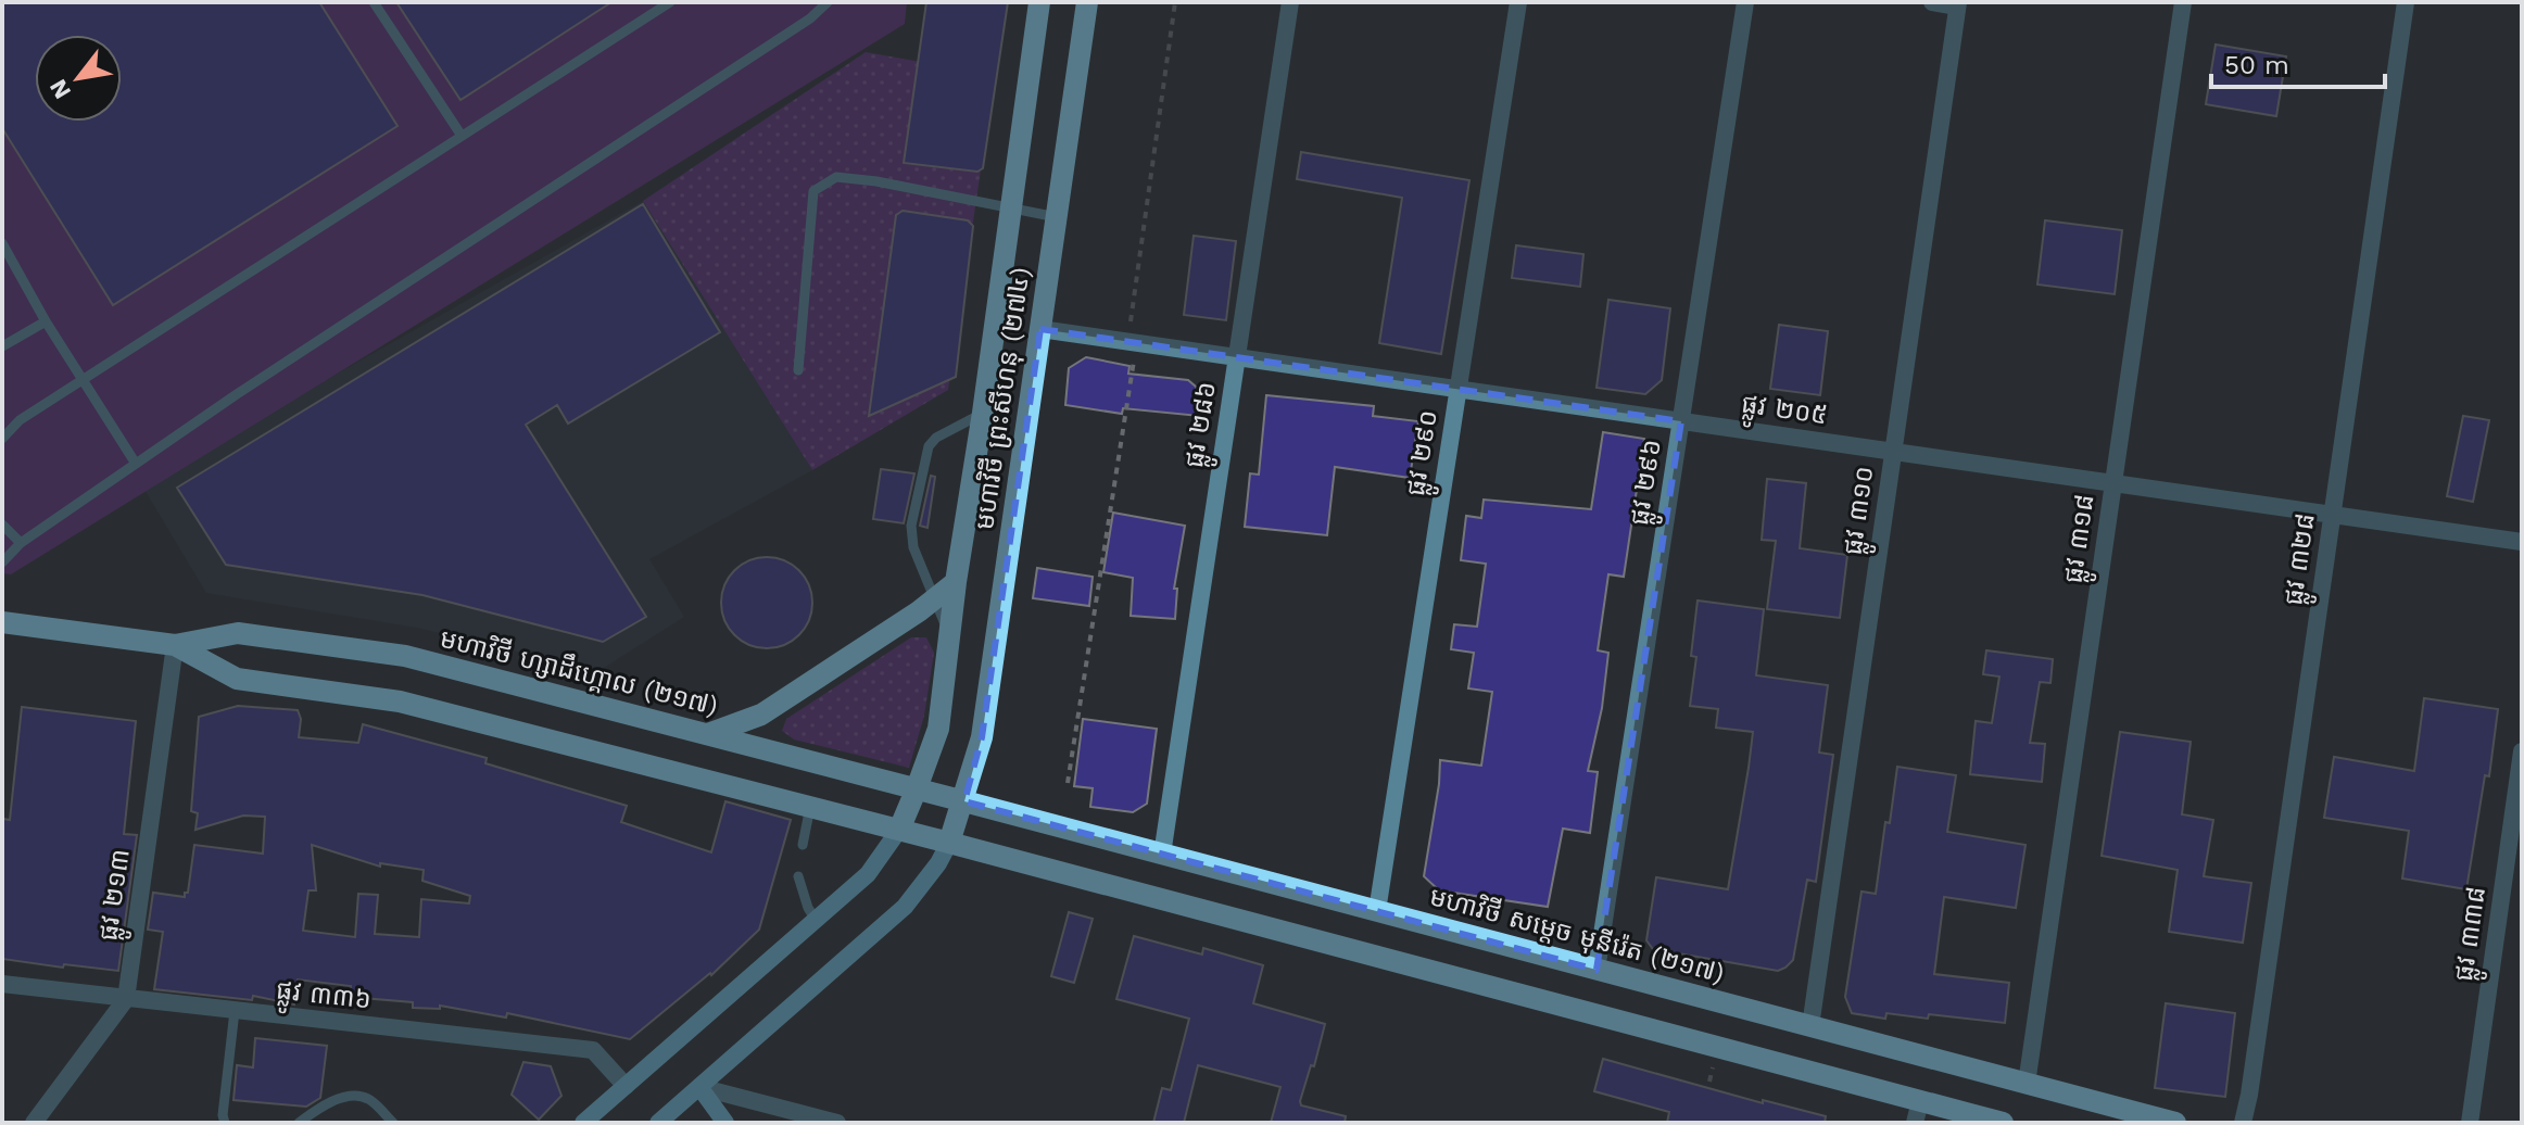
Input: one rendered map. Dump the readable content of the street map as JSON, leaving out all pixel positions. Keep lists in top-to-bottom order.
{
  "streets": {
    "main road": ["មហាវិថី ព្រះសីហនុ (២៧៤)", "មហាវិថី ហ្សាដឹហ្គោល (២១៧)", "មហាវិថី សម្តេច មុនីរ៉េត (២១៧)"],
    "street": [
      "ផ្លូវ ២០៥",
      "ផ្លូវ ២៨៦",
      "ផ្លូវ ២៩០",
      "ផ្លូវ ២៩៦",
      "ផ្លូវ ៣១០",
      "ផ្លូវ ៣១៨",
      "ផ្លូវ ៣២៨",
      "ផ្លូវ ២១៣",
      "ផ្លូវ ៣៣៨",
      "ផ្លូវ ៣៣៦"
    ]
  },
  "crossings": [
    ["មហាវិថី ព្រះសីហនុ (២៧៤)", "ផ្លូវ ២០៥"],
    ["មហាវិថី ព្រះសីហនុ (២៧៤)", "មហាវិថី ហ្សាដឹហ្គោល (២១៧)"],
    ["មហាវិថី ព្រះសីហនុ (២៧៤)", "មហាវិថី សម្តេច មុនីរ៉េត (២១៧)"],
    ["ផ្លូវ ២០៥", "ផ្លូវ ២៨៦"],
    ["ផ្លូវ ២០៥", "ផ្លូវ ២៩០"],
    ["ផ្លូវ ២០៥", "ផ្លូវ ២៩៦"],
    ["ផ្លូវ ២០៥", "ផ្លូវ ៣១០"],
    ["ផ្លូវ ២០៥", "ផ្លូវ ៣១៨"],
    ["ផ្លូវ ២០៥", "ផ្លូវ ៣២៨"],
    ["ផ្លូវ ២៨៦", "មហាវិថី សម្តេច មុនីរ៉េត (២១៧)"],
    ["ផ្លូវ ២៩០", "មហាវិថី សម្តេច មុនីរ៉េត (២១៧)"],
    ["ផ្លូវ ២៩៦", "មហាវិថី សម្តេច មុនីរ៉េត (២១៧)"],
    ["ផ្លូវ ៣១០", "មហាវិថី សម្តេច មុនីរ៉េត (២១៧)"],
    ["ផ្លូវ ៣១៨", "មហាវិថី សម្តេច មុនីរ៉េត (២១៧)"],
    ["មហាវិថី ហ្សាដឹហ្គោល (២១៧)", "ផ្លូវ ២១៣"],
    ["មហាវិថី ហ្សាដឹហ្គោល (២១៧)", "មហាវិថី សម្តេច មុនីរ៉េត (២១៧)"],
    ["ផ្លូវ ២១៣", "ផ្លូវ ៣៣៦"]
  ],
  "scale_bar": "50 m",
  "north": "bottom left"
}
